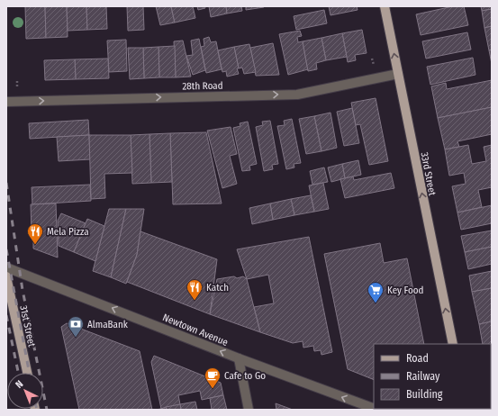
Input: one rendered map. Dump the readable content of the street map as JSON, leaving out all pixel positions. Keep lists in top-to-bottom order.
{
  "streets": {
    "main road": ["33rd Street", "31st Street"],
    "street": ["28th Road", "Newtown Avenue"]
  },
  "crossings": [
    ["28th Road", "33rd Street"]
  ],
  "one_way": ["28th Road", "33rd Street", "Newtown Avenue"],
  "places": {
    "restaurant": ["Mela Pizza", "Katch"],
    "supermarket": ["Key Food"],
    "bank": ["AlmaBank"],
    "cafe": ["Cafe to Go"]
  },
  "legend": ["Road", "Railway", "Building"],
  "north": "top left"
}
